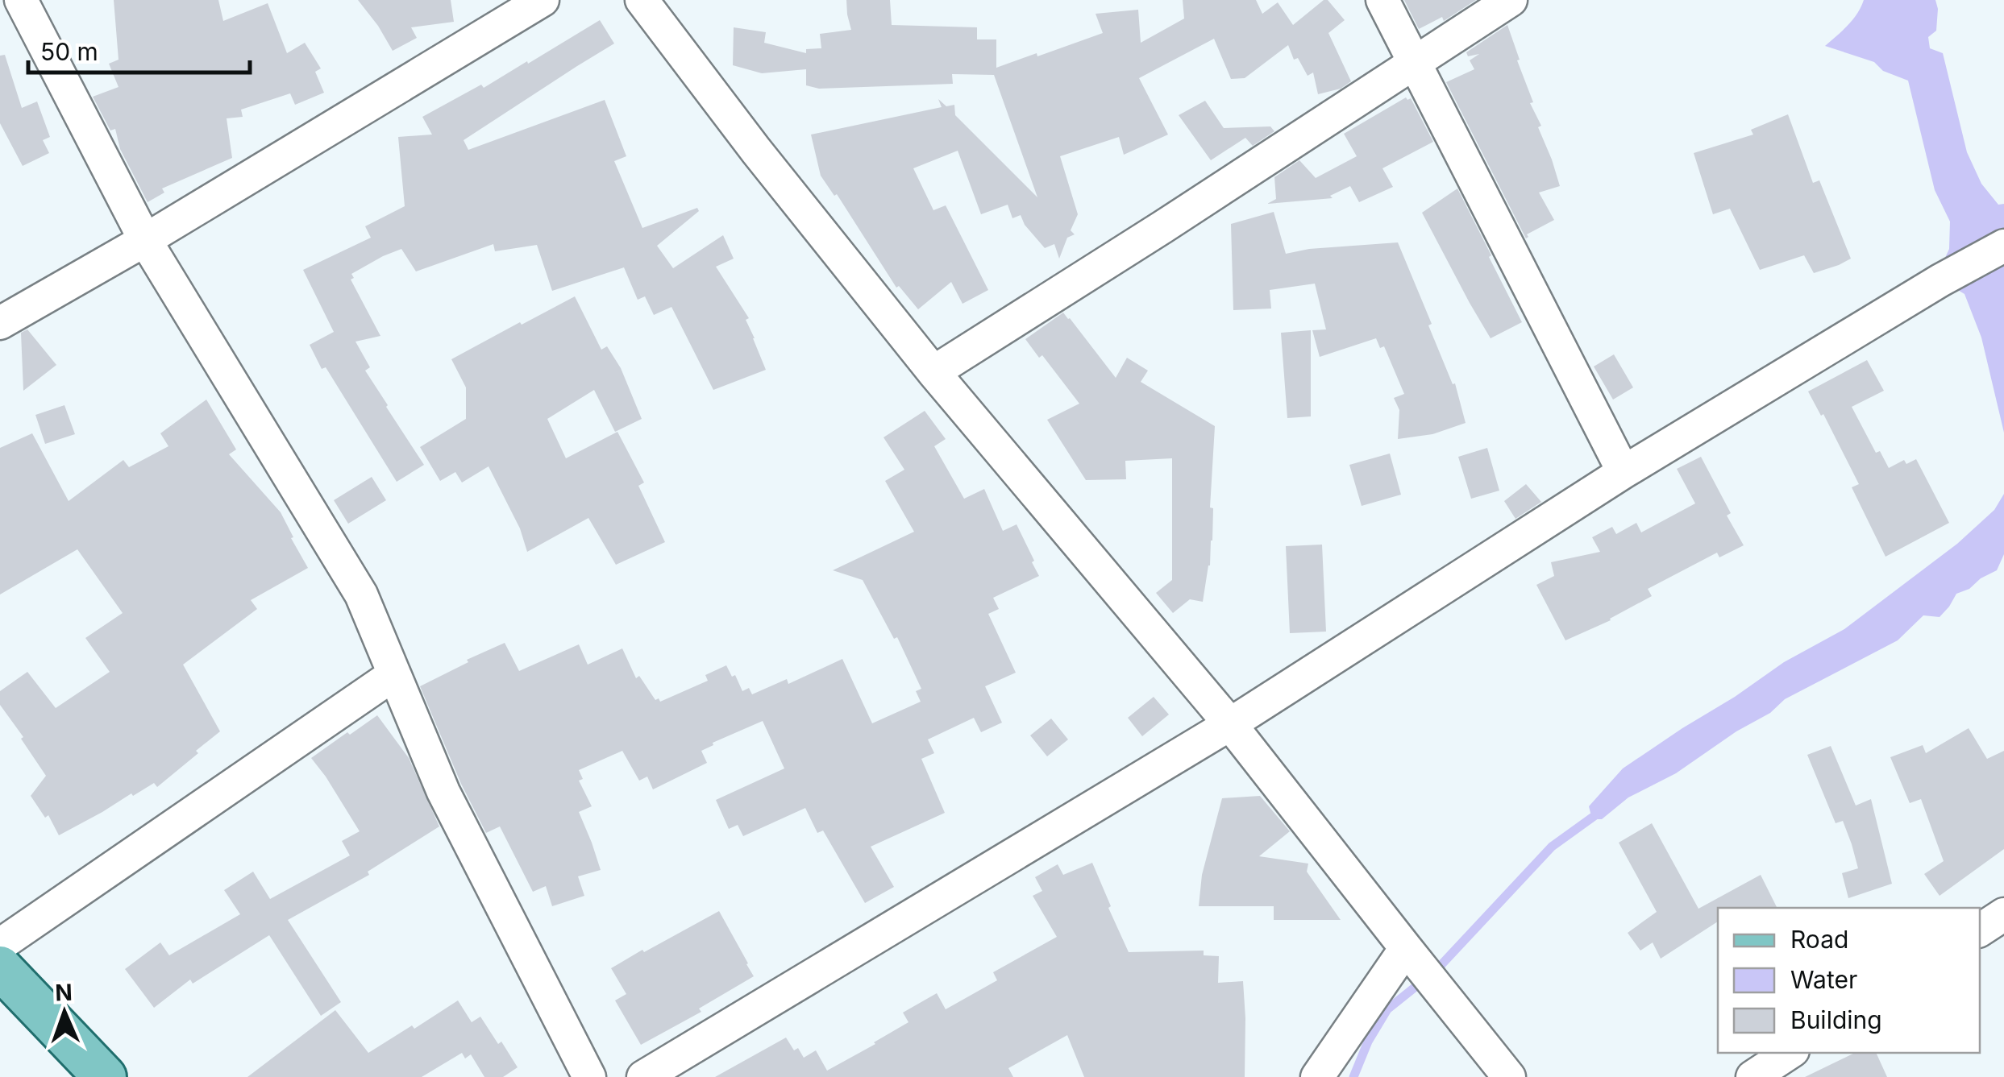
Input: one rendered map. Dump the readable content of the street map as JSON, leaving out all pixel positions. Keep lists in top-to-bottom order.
{
  "legend": ["Road", "Water", "Building"],
  "scale_bar": "50 m",
  "north": "top"
}
